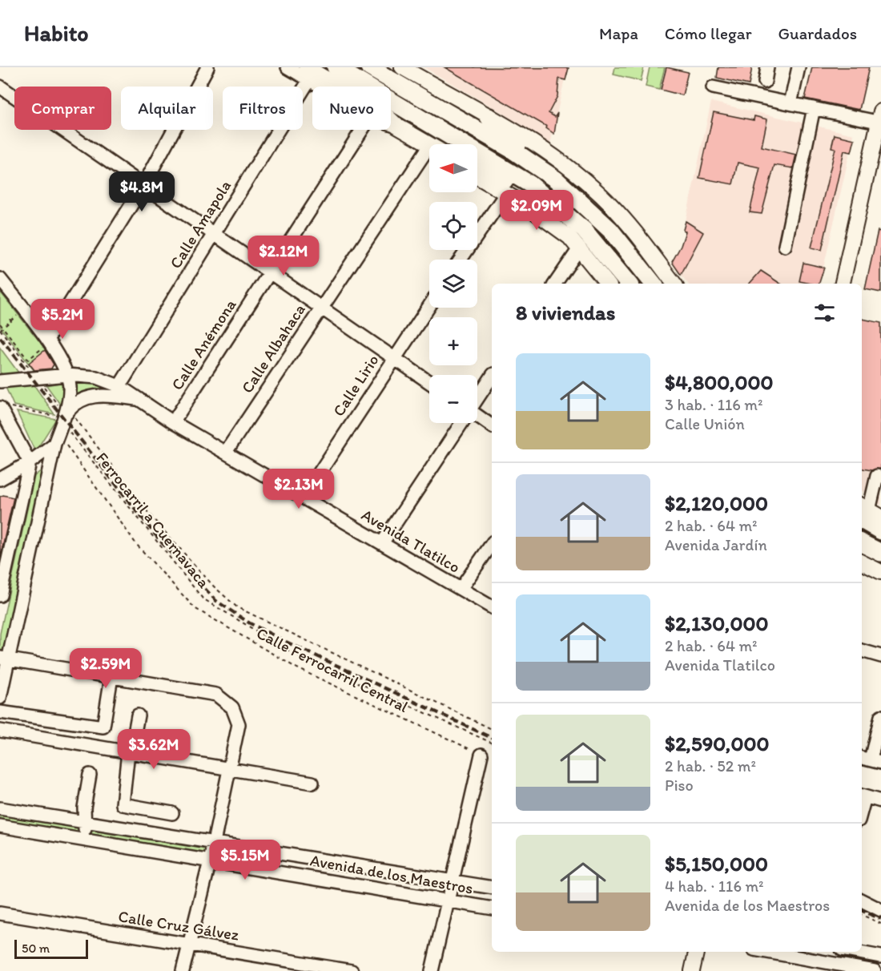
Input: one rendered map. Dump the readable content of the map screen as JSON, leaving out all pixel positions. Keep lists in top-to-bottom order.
{
  "streets": {
    "street": [
      "Calle Amapola",
      "Calle Anémona",
      "Calle Albahaca",
      "Calle Lirio",
      "Avenida Tlatilco",
      "Avenida de los Maestros",
      "Calle Cruz Gálvez"
    ],
    "path": ["Ferrocarril a Cuernavaca", "Calle Ferrocarril Central"]
  },
  "crossings": [
    ["Calle Amapola", "Avenida Tlatilco"],
    ["Calle Anémona", "Avenida Tlatilco"],
    ["Calle Albahaca", "Avenida Tlatilco"],
    ["Calle Lirio", "Avenida Tlatilco"],
    ["Ferrocarril a Cuernavaca", "Avenida Tlatilco"]
  ],
  "scale_bar": "50 m",
  "north": "left",
  "page": {
    "header": "Habito",
    "nav": ["Mapa", "Cómo llegar", "Guardados"],
    "chip": [
      "Comprar",
      "Alquilar",
      "Filtros",
      "Nuevo"
    ],
    "map_buttons": ["+", "−"],
    "price": [
      "$4.8M",
      "$2.09M",
      "$2.12M",
      "$5.2M",
      "$2.13M",
      "$2.59M",
      "$3.62M",
      "$5.15M"
    ],
    "heading": "8 viviendas",
    "list": [
      {
        "name": "$4,800,000",
        "note": "3 hab. · 116 m² · Calle Unión"
      },
      {
        "name": "$2,120,000",
        "note": "2 hab. · 64 m² · Avenida Jardín"
      },
      {
        "name": "$2,130,000",
        "note": "2 hab. · 64 m² · Avenida Tlatilco"
      },
      {
        "name": "$2,590,000",
        "note": "2 hab. · 52 m² · Piso"
      },
      {
        "name": "$5,150,000",
        "note": "4 hab. · 116 m² · Avenida de los Maestros"
      }
    ],
    "scale": "50 m"
  }
}
